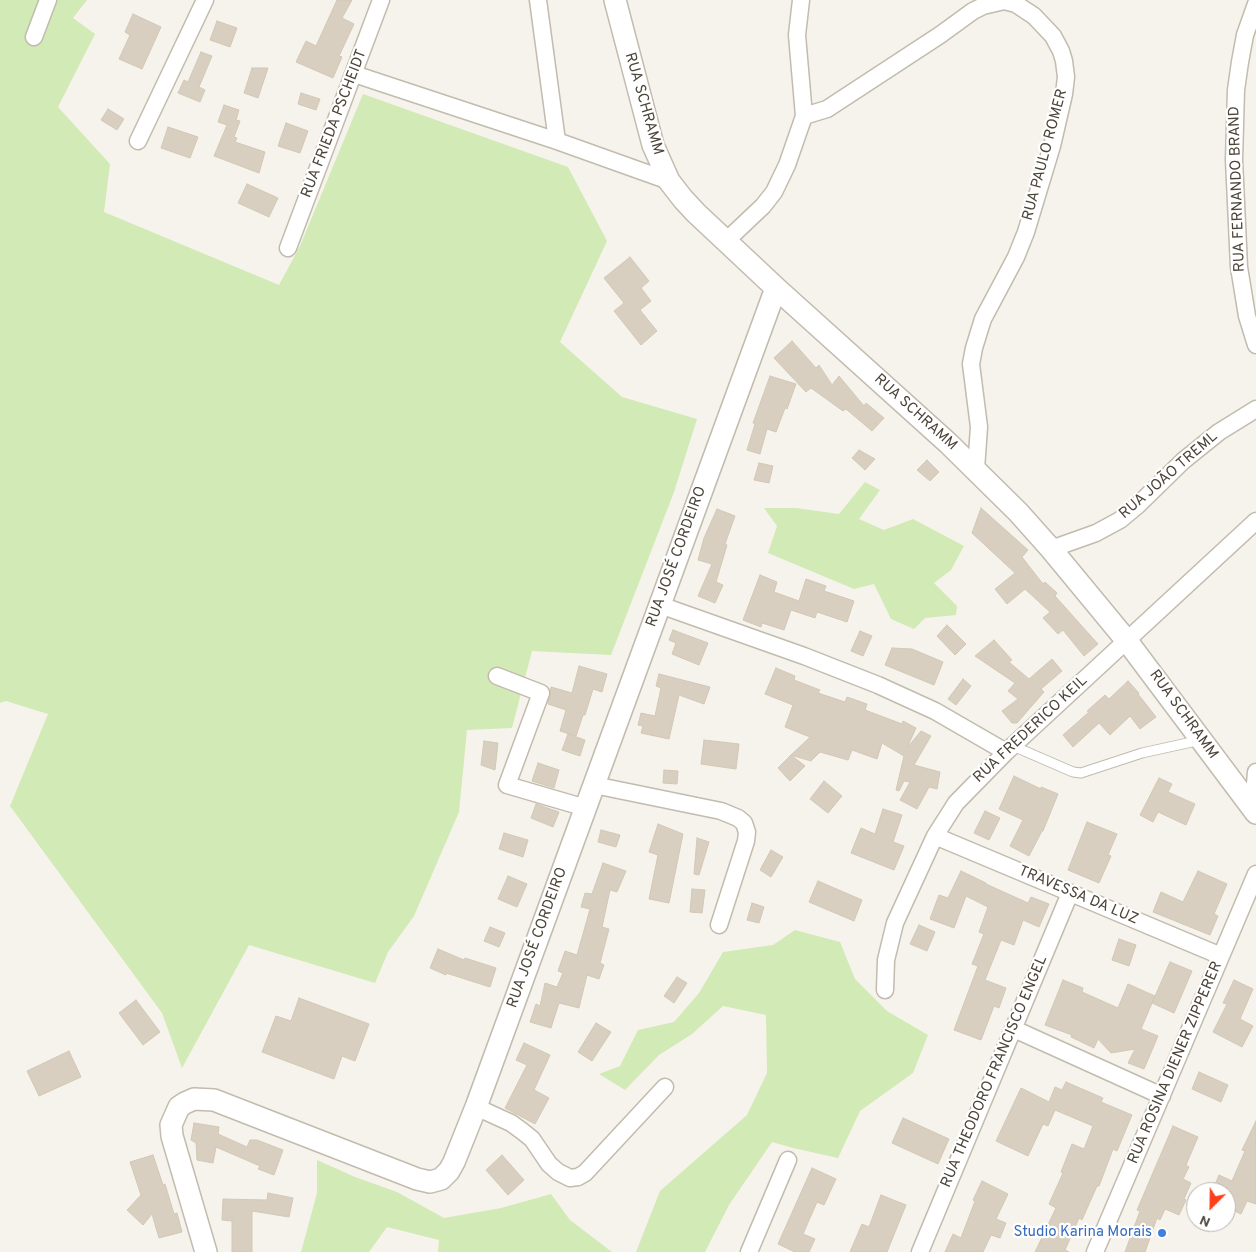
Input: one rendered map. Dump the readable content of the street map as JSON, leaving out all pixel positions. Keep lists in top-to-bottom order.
{
  "streets": {
    "street": [
      "RUA SCHRAMM",
      "RUA FRIEDA PSCHEIDT",
      "RUA PAULO ROMER",
      "RUA FERNANDO BRAND",
      "RUA JOÃO TREML",
      "RUA JOSÉ CORDEIRO",
      "RUA FREDERICO KEIL",
      "TRAVESSA DA LUZ",
      "RUA ROSINA DIENER ZIPPERER",
      "RUA THEODORO FRANCISCO ENGEL"
    ]
  },
  "crossings": [
    ["RUA SCHRAMM", "RUA PAULO ROMER"],
    ["RUA SCHRAMM", "RUA JOÃO TREML"],
    ["RUA SCHRAMM", "RUA JOSÉ CORDEIRO"],
    ["RUA SCHRAMM", "RUA FREDERICO KEIL"],
    ["RUA FREDERICO KEIL", "TRAVESSA DA LUZ"],
    ["TRAVESSA DA LUZ", "RUA ROSINA DIENER ZIPPERER"],
    ["TRAVESSA DA LUZ", "RUA THEODORO FRANCISCO ENGEL"]
  ],
  "places": ["Studio Karina Morais"],
  "north": "bottom left"
}
